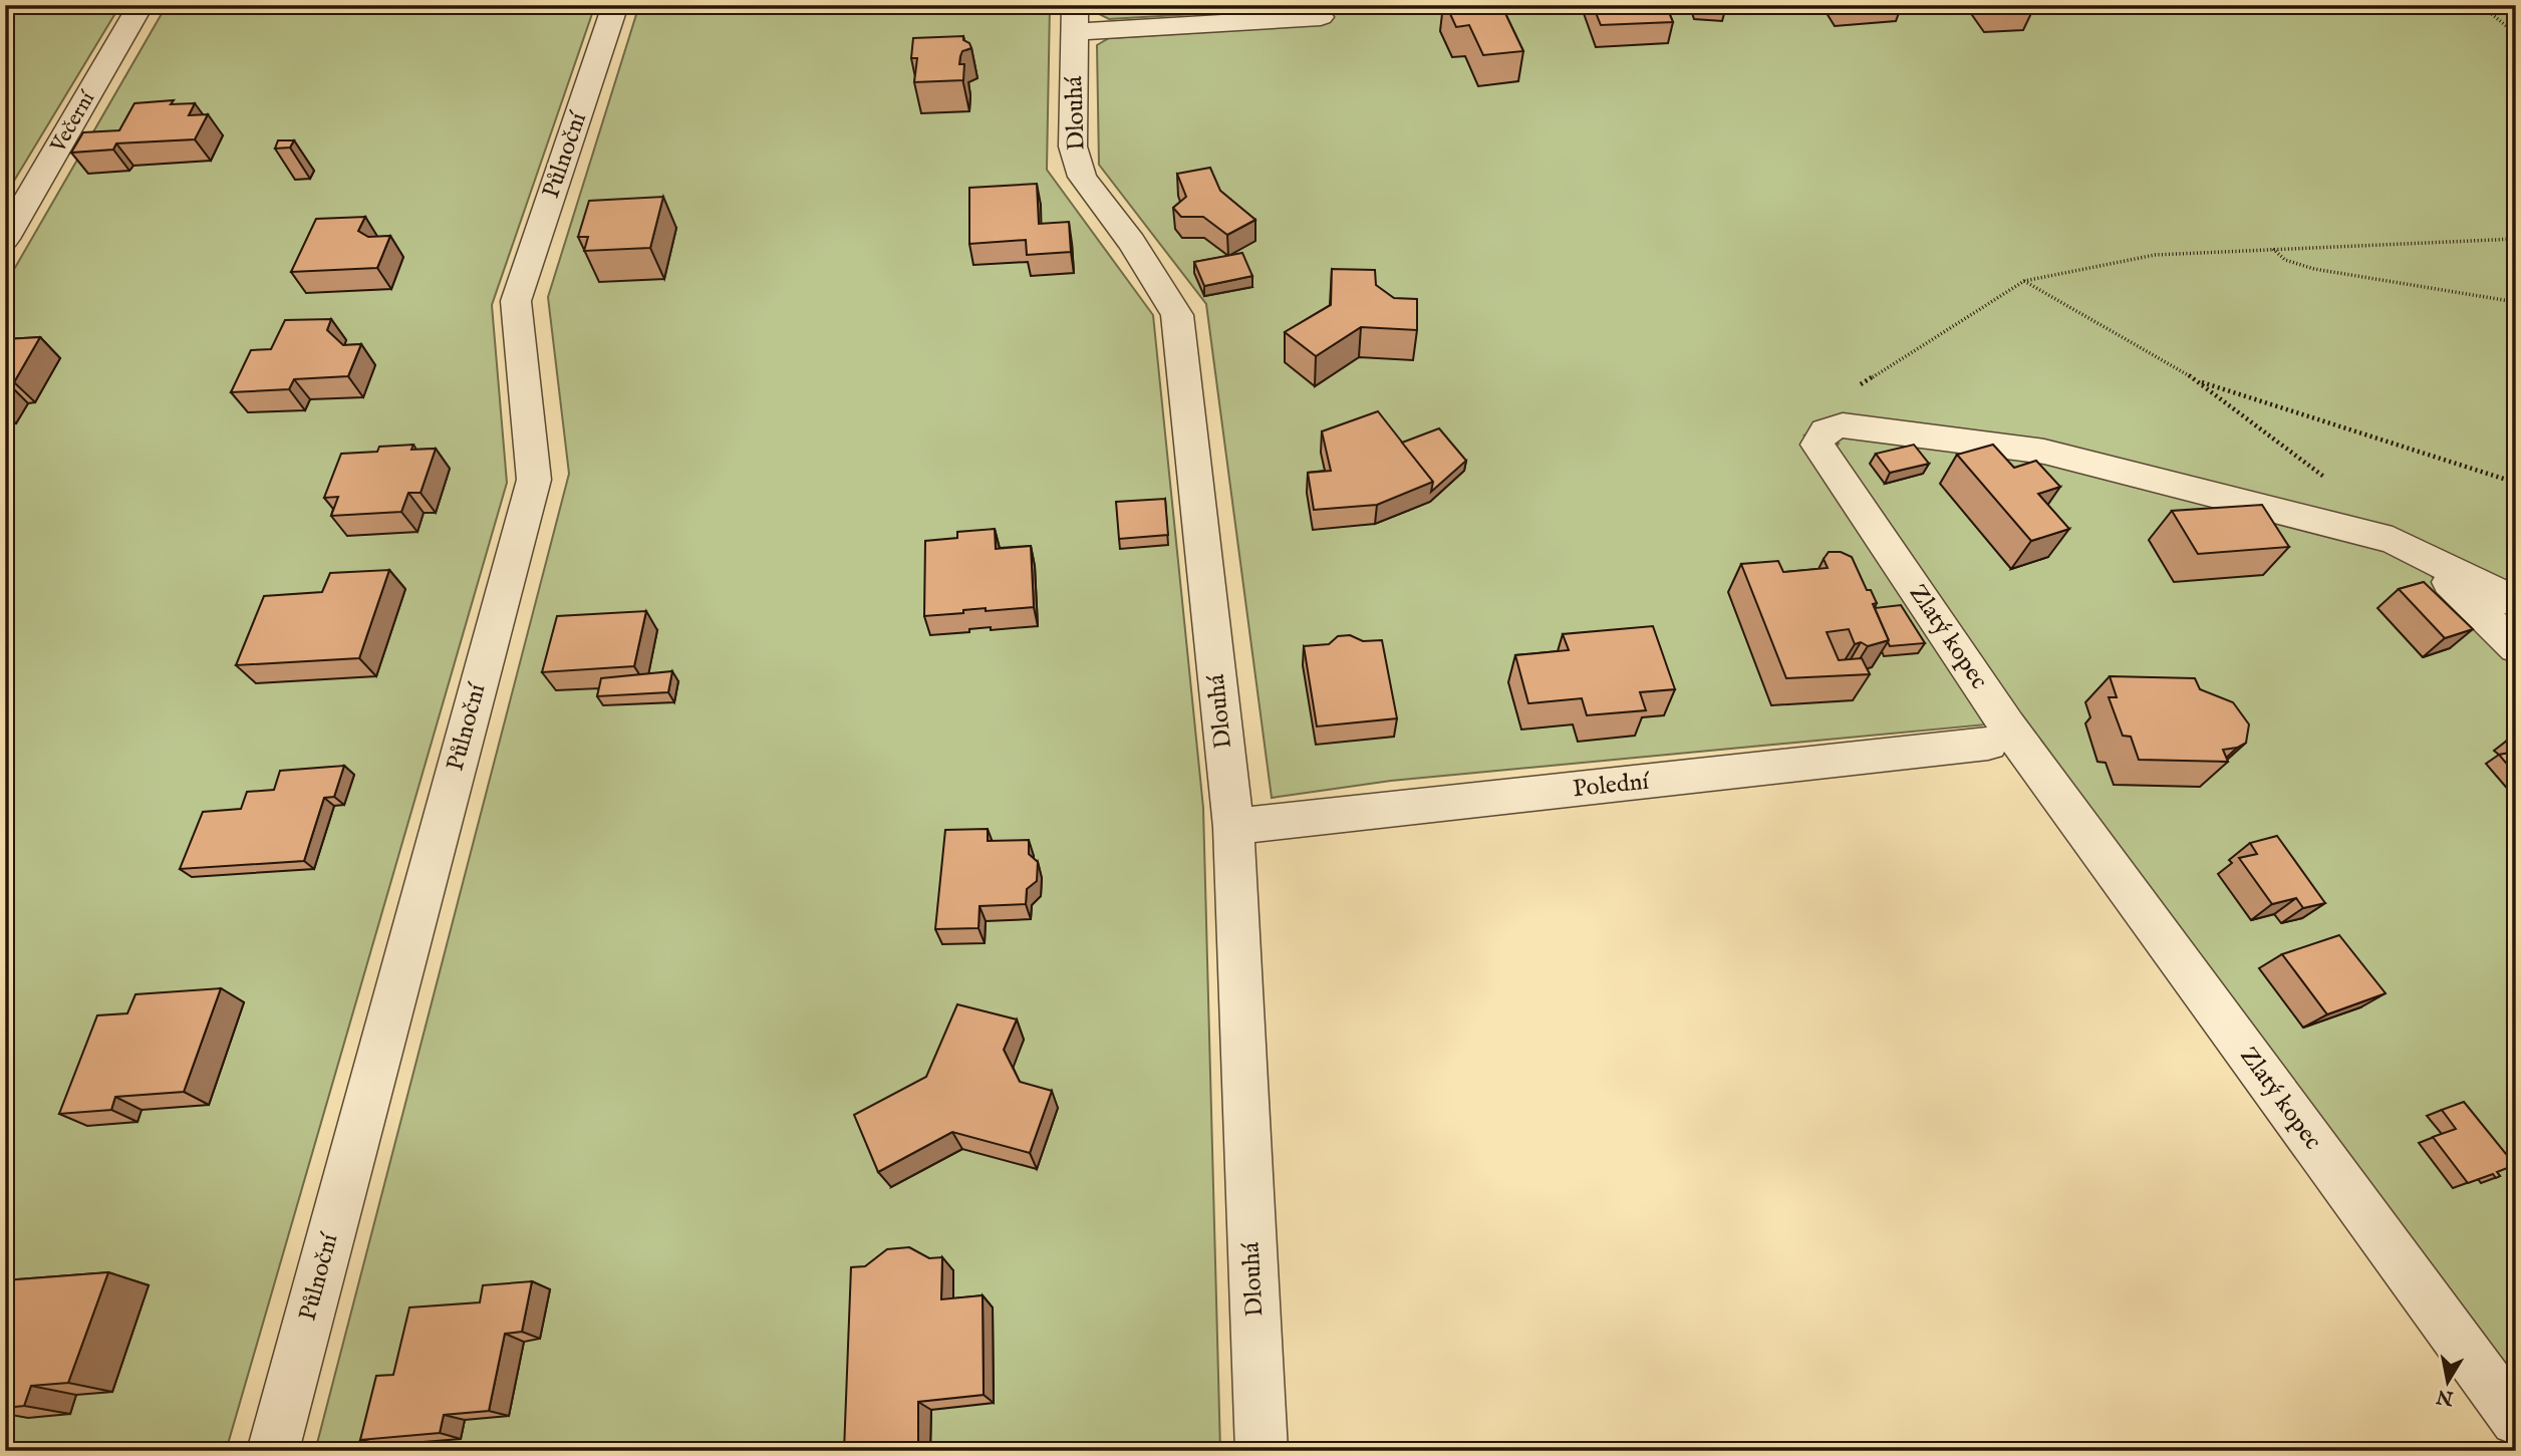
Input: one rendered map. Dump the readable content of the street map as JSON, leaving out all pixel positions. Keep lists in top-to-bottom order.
{
  "streets": {
    "street": [
      "Dlouhá",
      "Večerní",
      "Půlnoční",
      "Zlatý kopec",
      "Polední"
    ]
  },
  "crossings": [
    ["Dlouhá", "Polední"]
  ],
  "north": "bottom"
}
